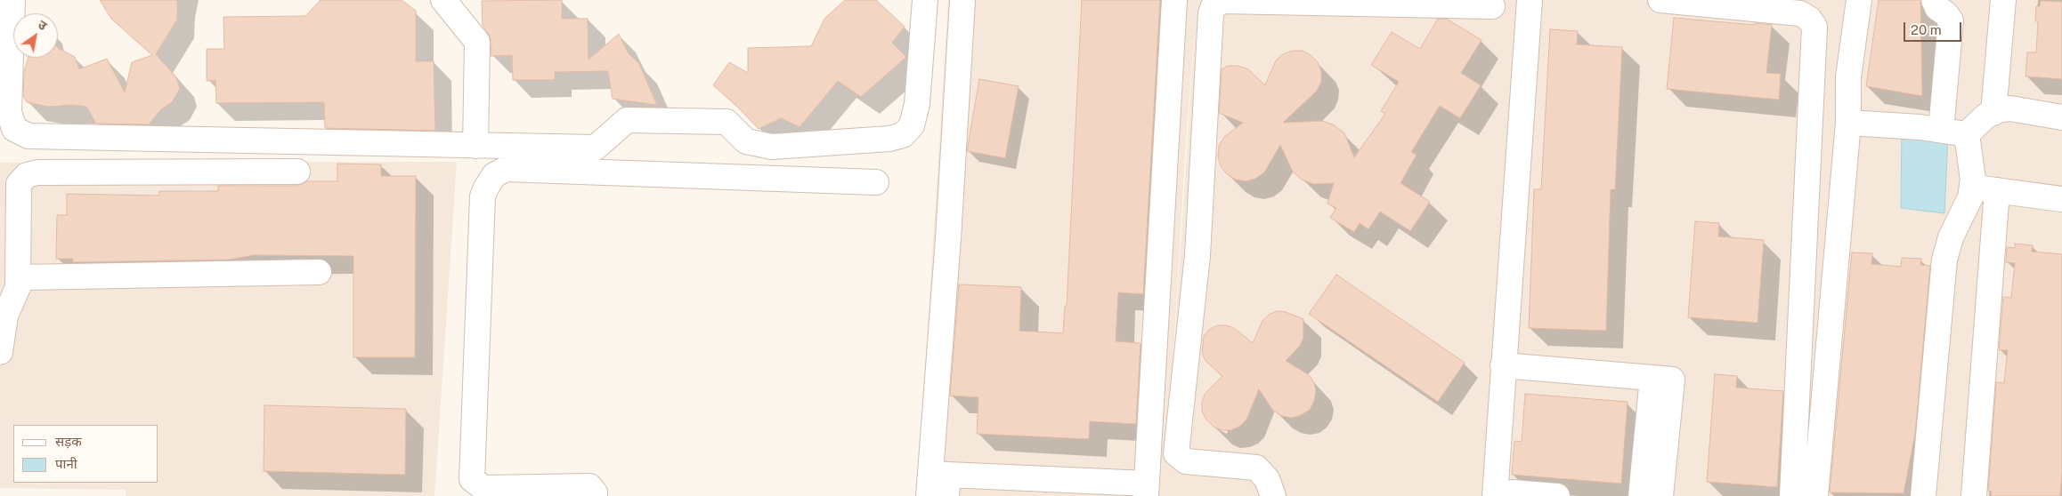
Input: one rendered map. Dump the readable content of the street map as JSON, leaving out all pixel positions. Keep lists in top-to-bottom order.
{
  "legend": ["सड़क", "पानी"],
  "scale_bar": "20 m",
  "north": "top right"
}
